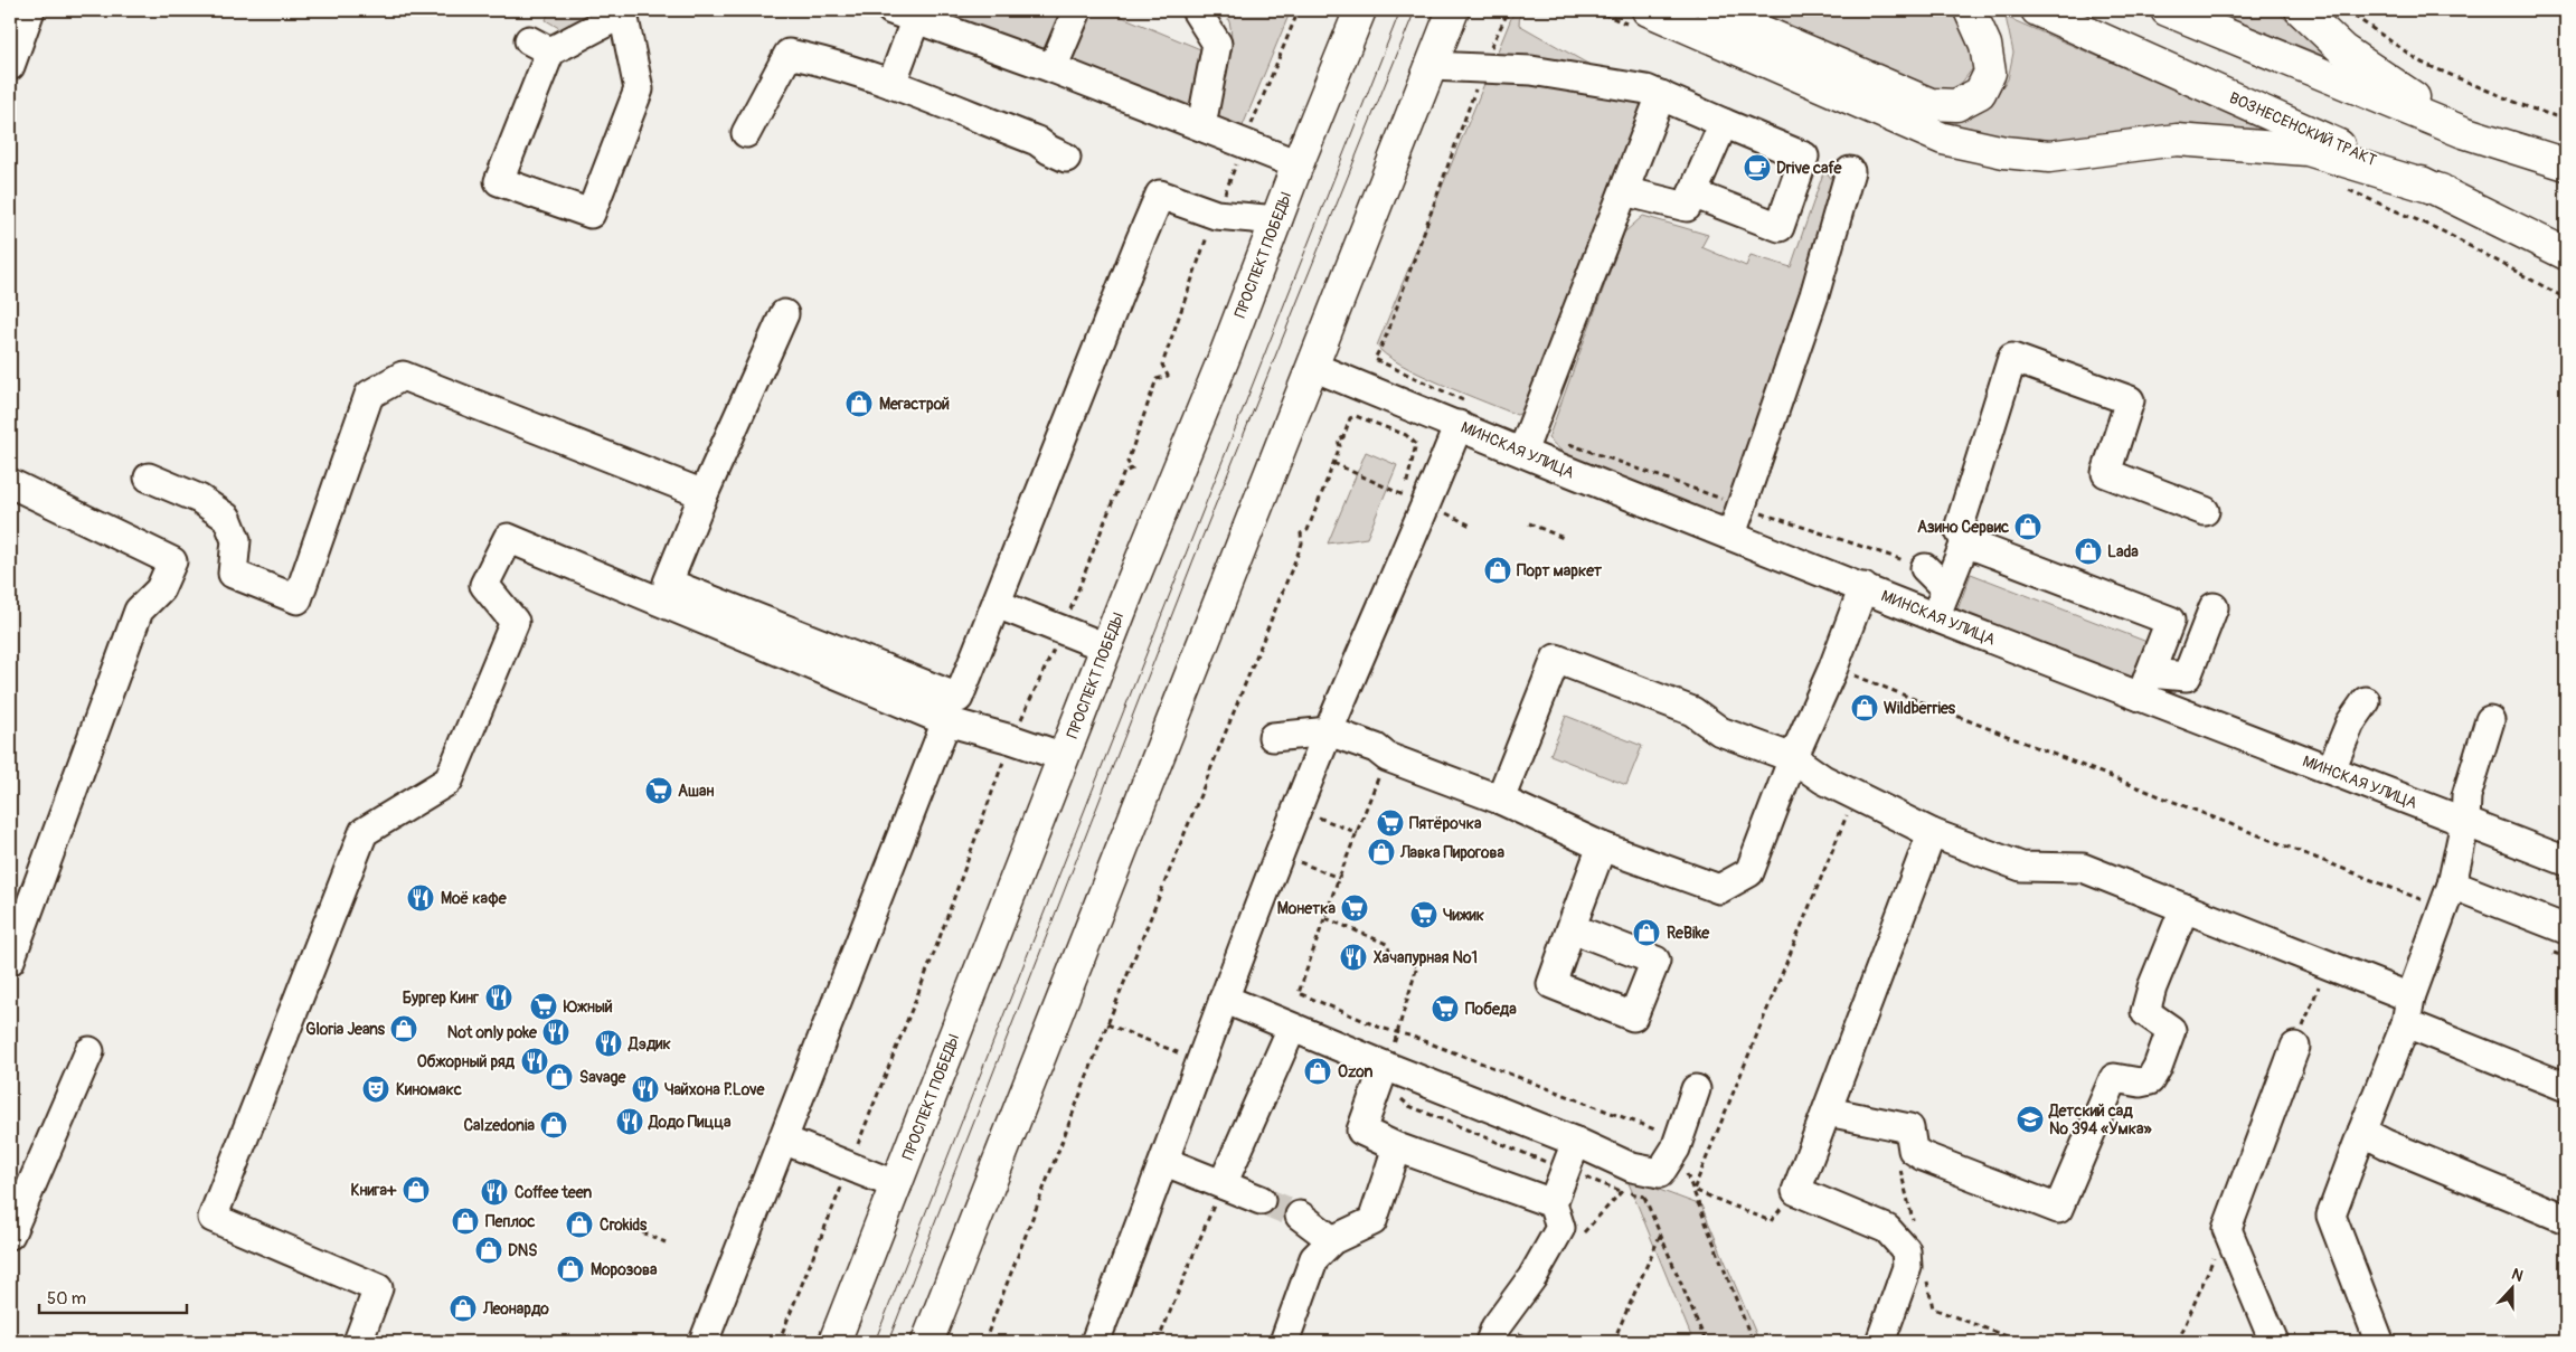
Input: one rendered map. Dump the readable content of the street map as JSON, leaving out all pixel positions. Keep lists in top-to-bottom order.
{
  "streets": {
    "main road": ["ВОЗНЕСЕНСКИЙ ТРАКТ", "ПРОСПЕКТ ПОБЕДЫ"],
    "street": ["МИНСКАЯ УЛИЦА"]
  },
  "places": {
    "cafe": ["Drive cafe"],
    "shop": [
      "Мегастрой",
      "Азино Сервис",
      "Lada",
      "Порт маркет",
      "Wildberries",
      "Лавка Пирогова",
      "ReBike",
      "Gloria Jeans",
      "Ozon",
      "Savage",
      "Calzedonia",
      "Книга+",
      "Пеплос",
      "Crokids",
      "DNS",
      "Морозова",
      "Леонардо"
    ],
    "supermarket": [
      "Ашан",
      "Пятёрочка",
      "Монетка",
      "Чижик",
      "Южный",
      "Победа"
    ],
    "restaurant": [
      "Моё кафе",
      "Хачапурная №1",
      "Бургер Кинг",
      "Not only poke",
      "Дэдик",
      "Обжорный ряд",
      "Чайхона P.Love",
      "Додо Пицца",
      "Coffee teen"
    ],
    "theatre": ["Киномакс"],
    "school or university": ["Детский сад № 394 «Умка»"]
  },
  "scale_bar": "50 m",
  "north": "top"
}
